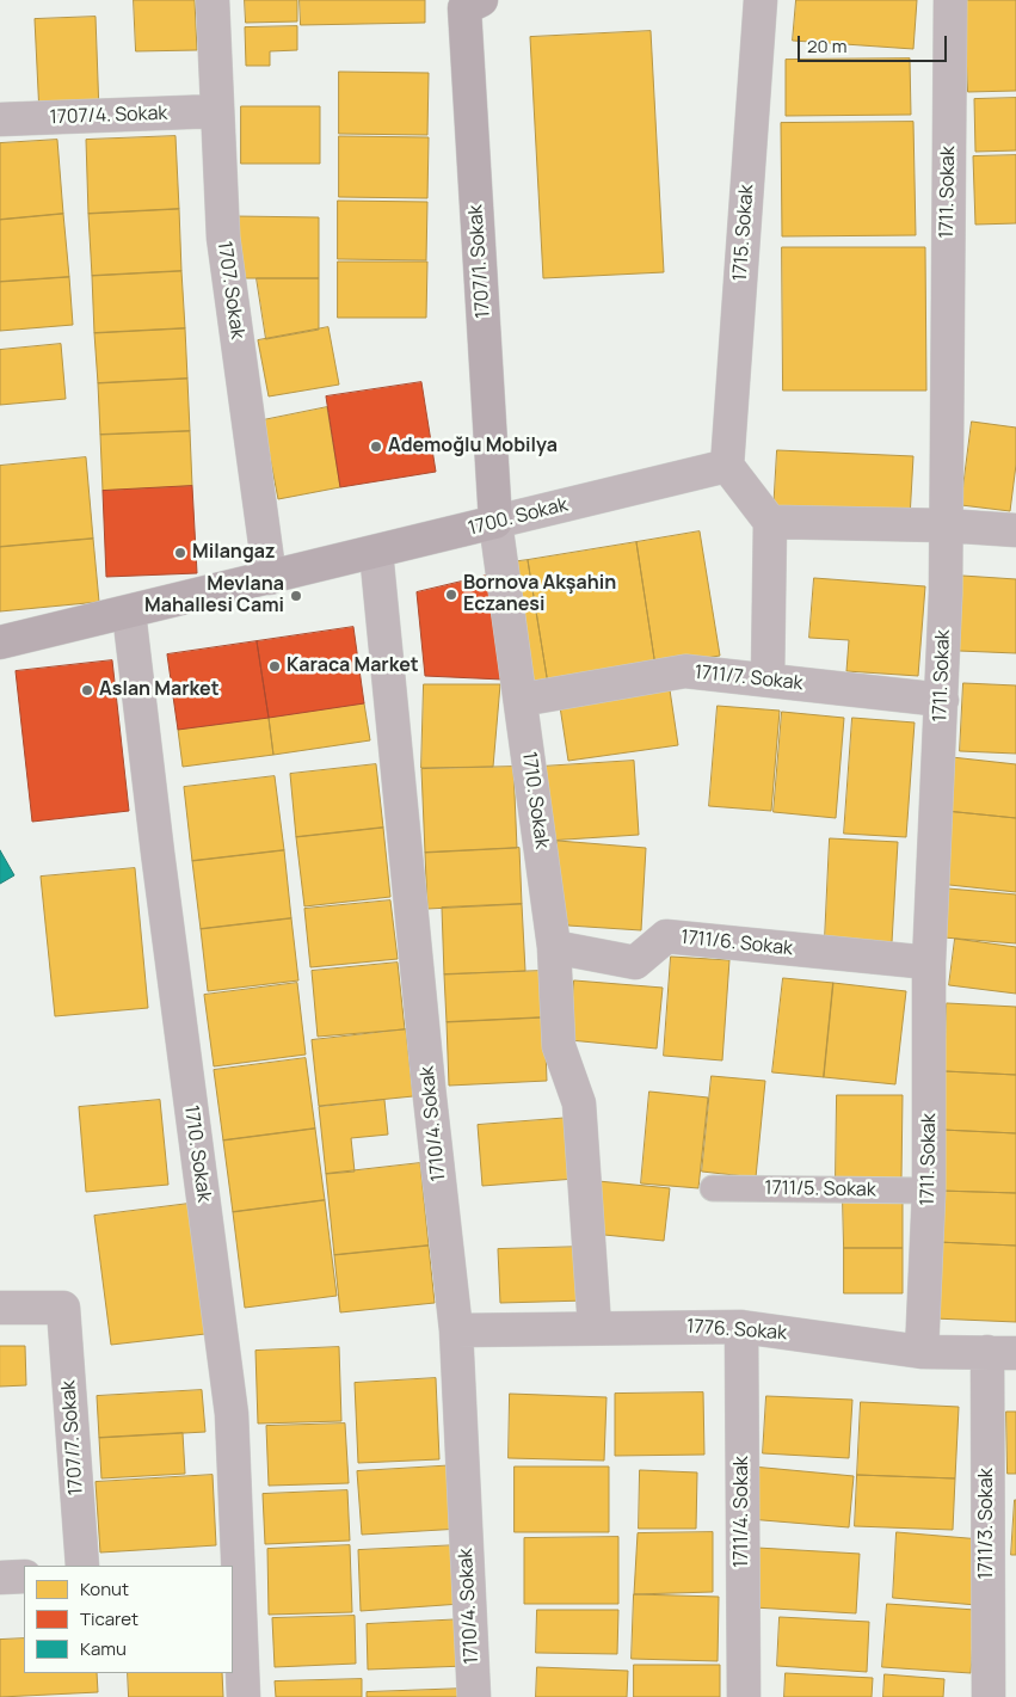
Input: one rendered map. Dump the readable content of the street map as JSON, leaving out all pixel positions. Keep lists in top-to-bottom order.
{
  "streets": {
    "street": [
      "1707/4. Sokak",
      "1711. Sokak",
      "1715. Sokak",
      "1707/1. Sokak",
      "1707. Sokak",
      "1700. Sokak",
      "1711/7. Sokak",
      "1710. Sokak",
      "1711/6. Sokak",
      "1710/4. Sokak",
      "1776. Sokak",
      "1707/7. Sokak",
      "1711/4. Sokak",
      "1711/3. Sokak"
    ],
    "lane": ["1711/5. Sokak"]
  },
  "crossings": [
    ["1707/4. Sokak", "1707. Sokak"],
    ["1711. Sokak", "1711/7. Sokak"],
    ["1711. Sokak", "1711/6. Sokak"],
    ["1711. Sokak", "1711/5. Sokak"],
    ["1711. Sokak", "1776. Sokak"],
    ["1715. Sokak", "1700. Sokak"],
    ["1707/1. Sokak", "1700. Sokak"],
    ["1707/1. Sokak", "1710. Sokak"],
    ["1707. Sokak", "1700. Sokak"],
    ["1700. Sokak", "1710. Sokak"],
    ["1700. Sokak", "1710/4. Sokak"],
    ["1711/7. Sokak", "1710. Sokak"],
    ["1710. Sokak", "1711/6. Sokak"],
    ["1710. Sokak", "1776. Sokak"],
    ["1710/4. Sokak", "1776. Sokak"],
    ["1776. Sokak", "1711/4. Sokak"],
    ["1776. Sokak", "1711/3. Sokak"]
  ],
  "places": [
    "Ademoğlu Mobilya",
    "Milangaz",
    "Bornova Akşahin Eczanesi",
    "Mevlana Mahallesi Cami",
    "Karaca Market",
    "Aslan Market"
  ],
  "legend": ["Konut", "Ticaret", "Kamu"],
  "scale_bar": "20 m"
}
